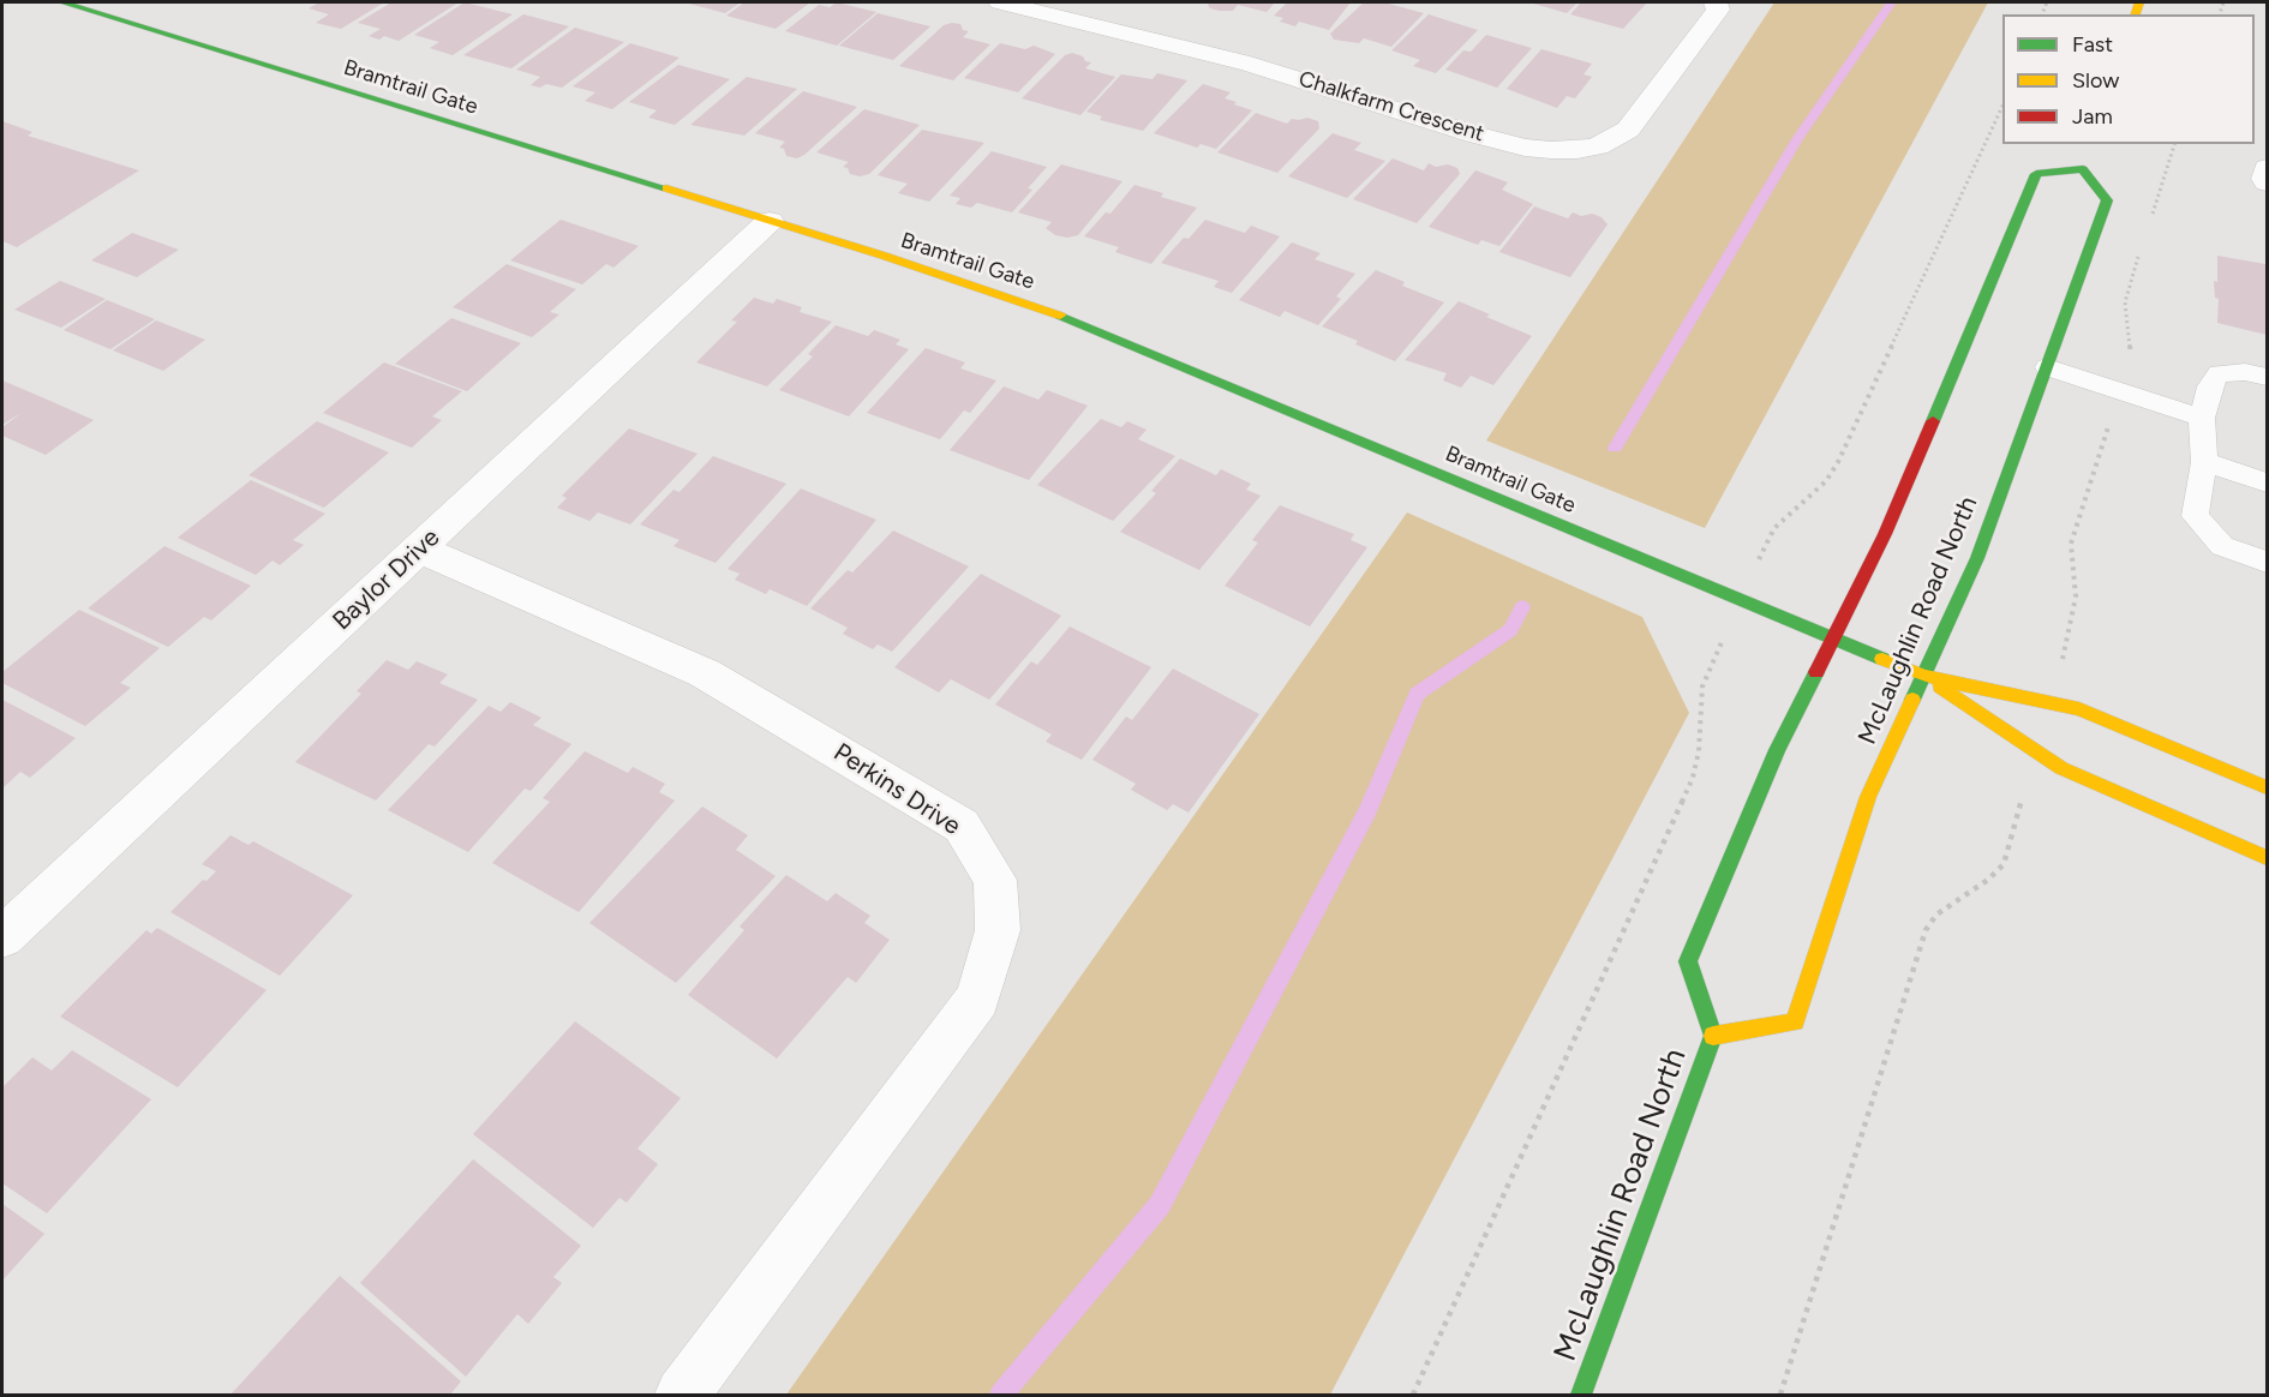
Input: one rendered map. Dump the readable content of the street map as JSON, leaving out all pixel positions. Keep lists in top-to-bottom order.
{
  "streets": {
    "street": [
      "Bramtrail Gate",
      "Chalkfarm Crescent",
      "Baylor Drive",
      "McLaughlin Road North",
      "Perkins Drive"
    ]
  },
  "crossings": [
    ["Bramtrail Gate", "Baylor Drive"],
    ["Bramtrail Gate", "McLaughlin Road North"],
    ["Baylor Drive", "Perkins Drive"]
  ],
  "legend": ["Fast", "Slow", "Jam"]
}
